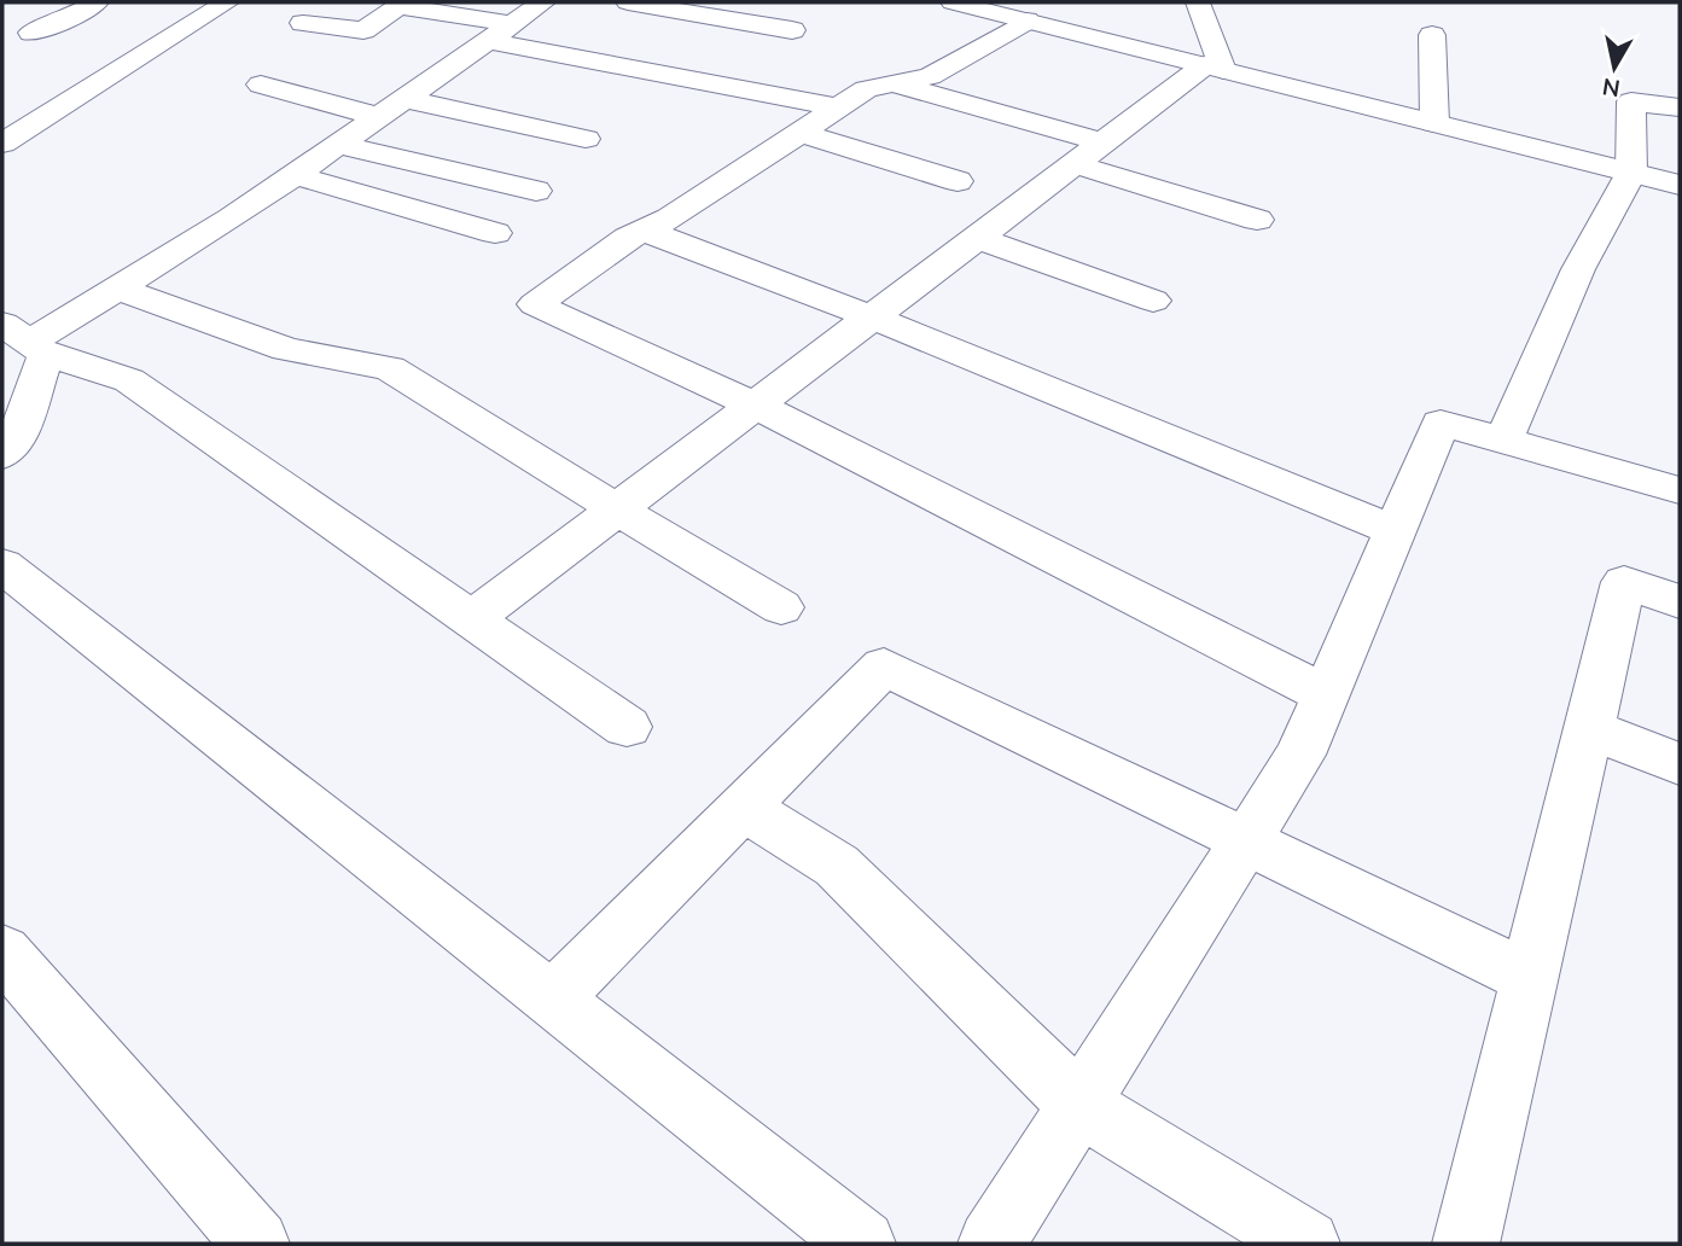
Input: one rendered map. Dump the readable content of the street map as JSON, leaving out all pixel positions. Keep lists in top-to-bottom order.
{
  "north": "bottom"
}
